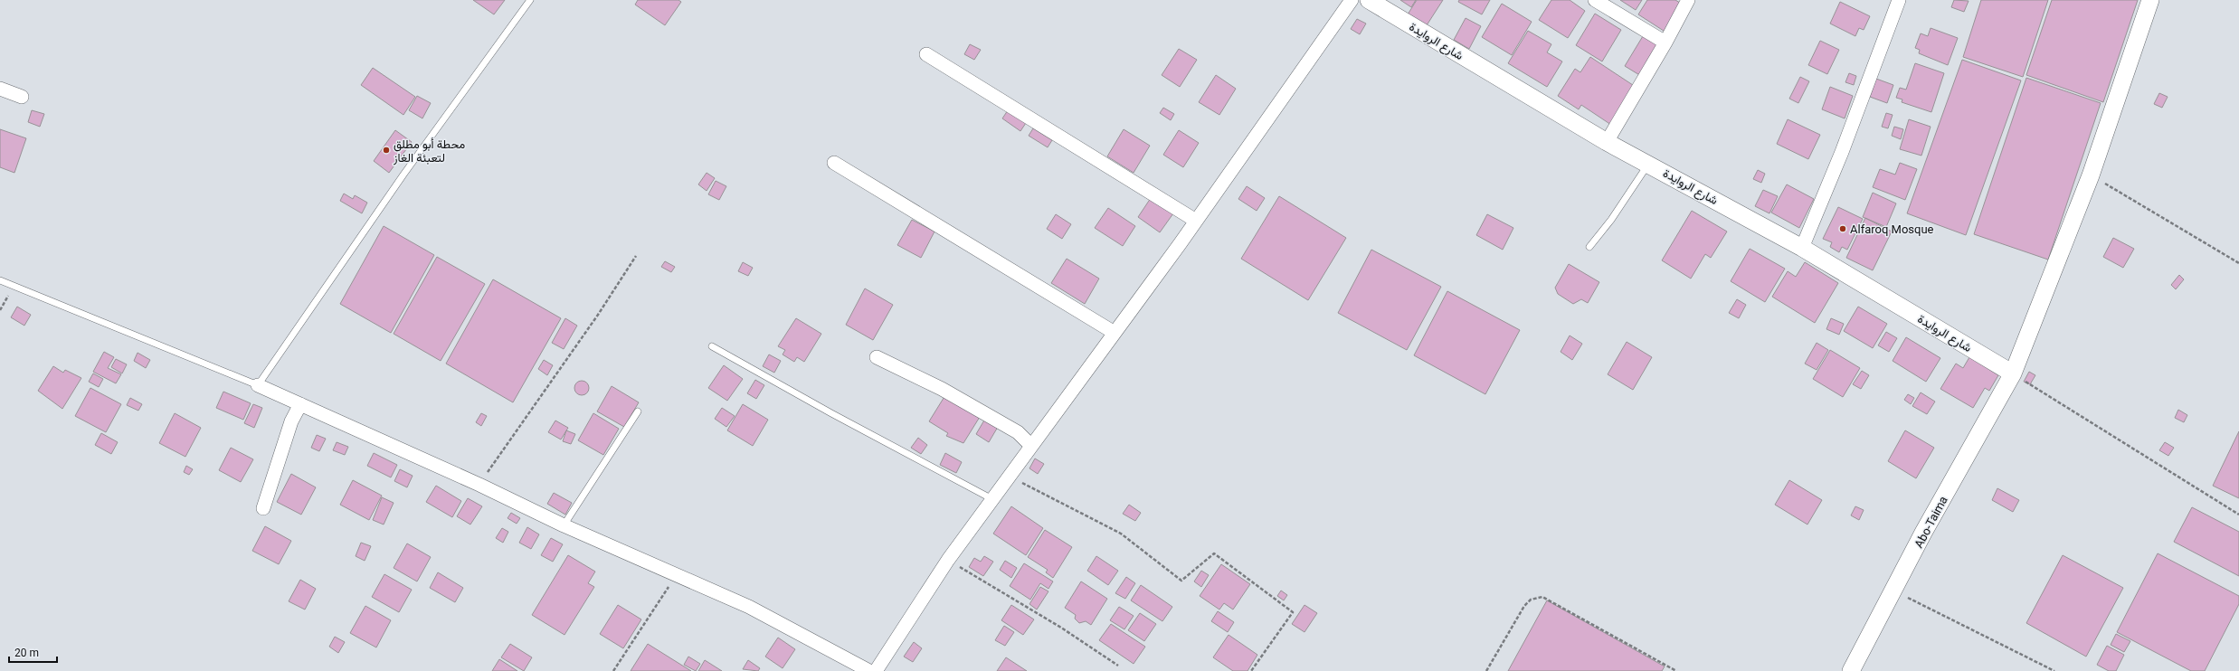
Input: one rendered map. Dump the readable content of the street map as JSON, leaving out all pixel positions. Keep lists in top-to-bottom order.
{
  "streets": {
    "street": ["شارع الروايدة", "Abo-Taima"]
  },
  "crossings": [
    ["شارع الروايدة", "Abo-Taima"]
  ],
  "places": ["محطة أبو مطلق لتعبئة الغاز", "Alfaroq Mosque"],
  "scale_bar": "20 m"
}
